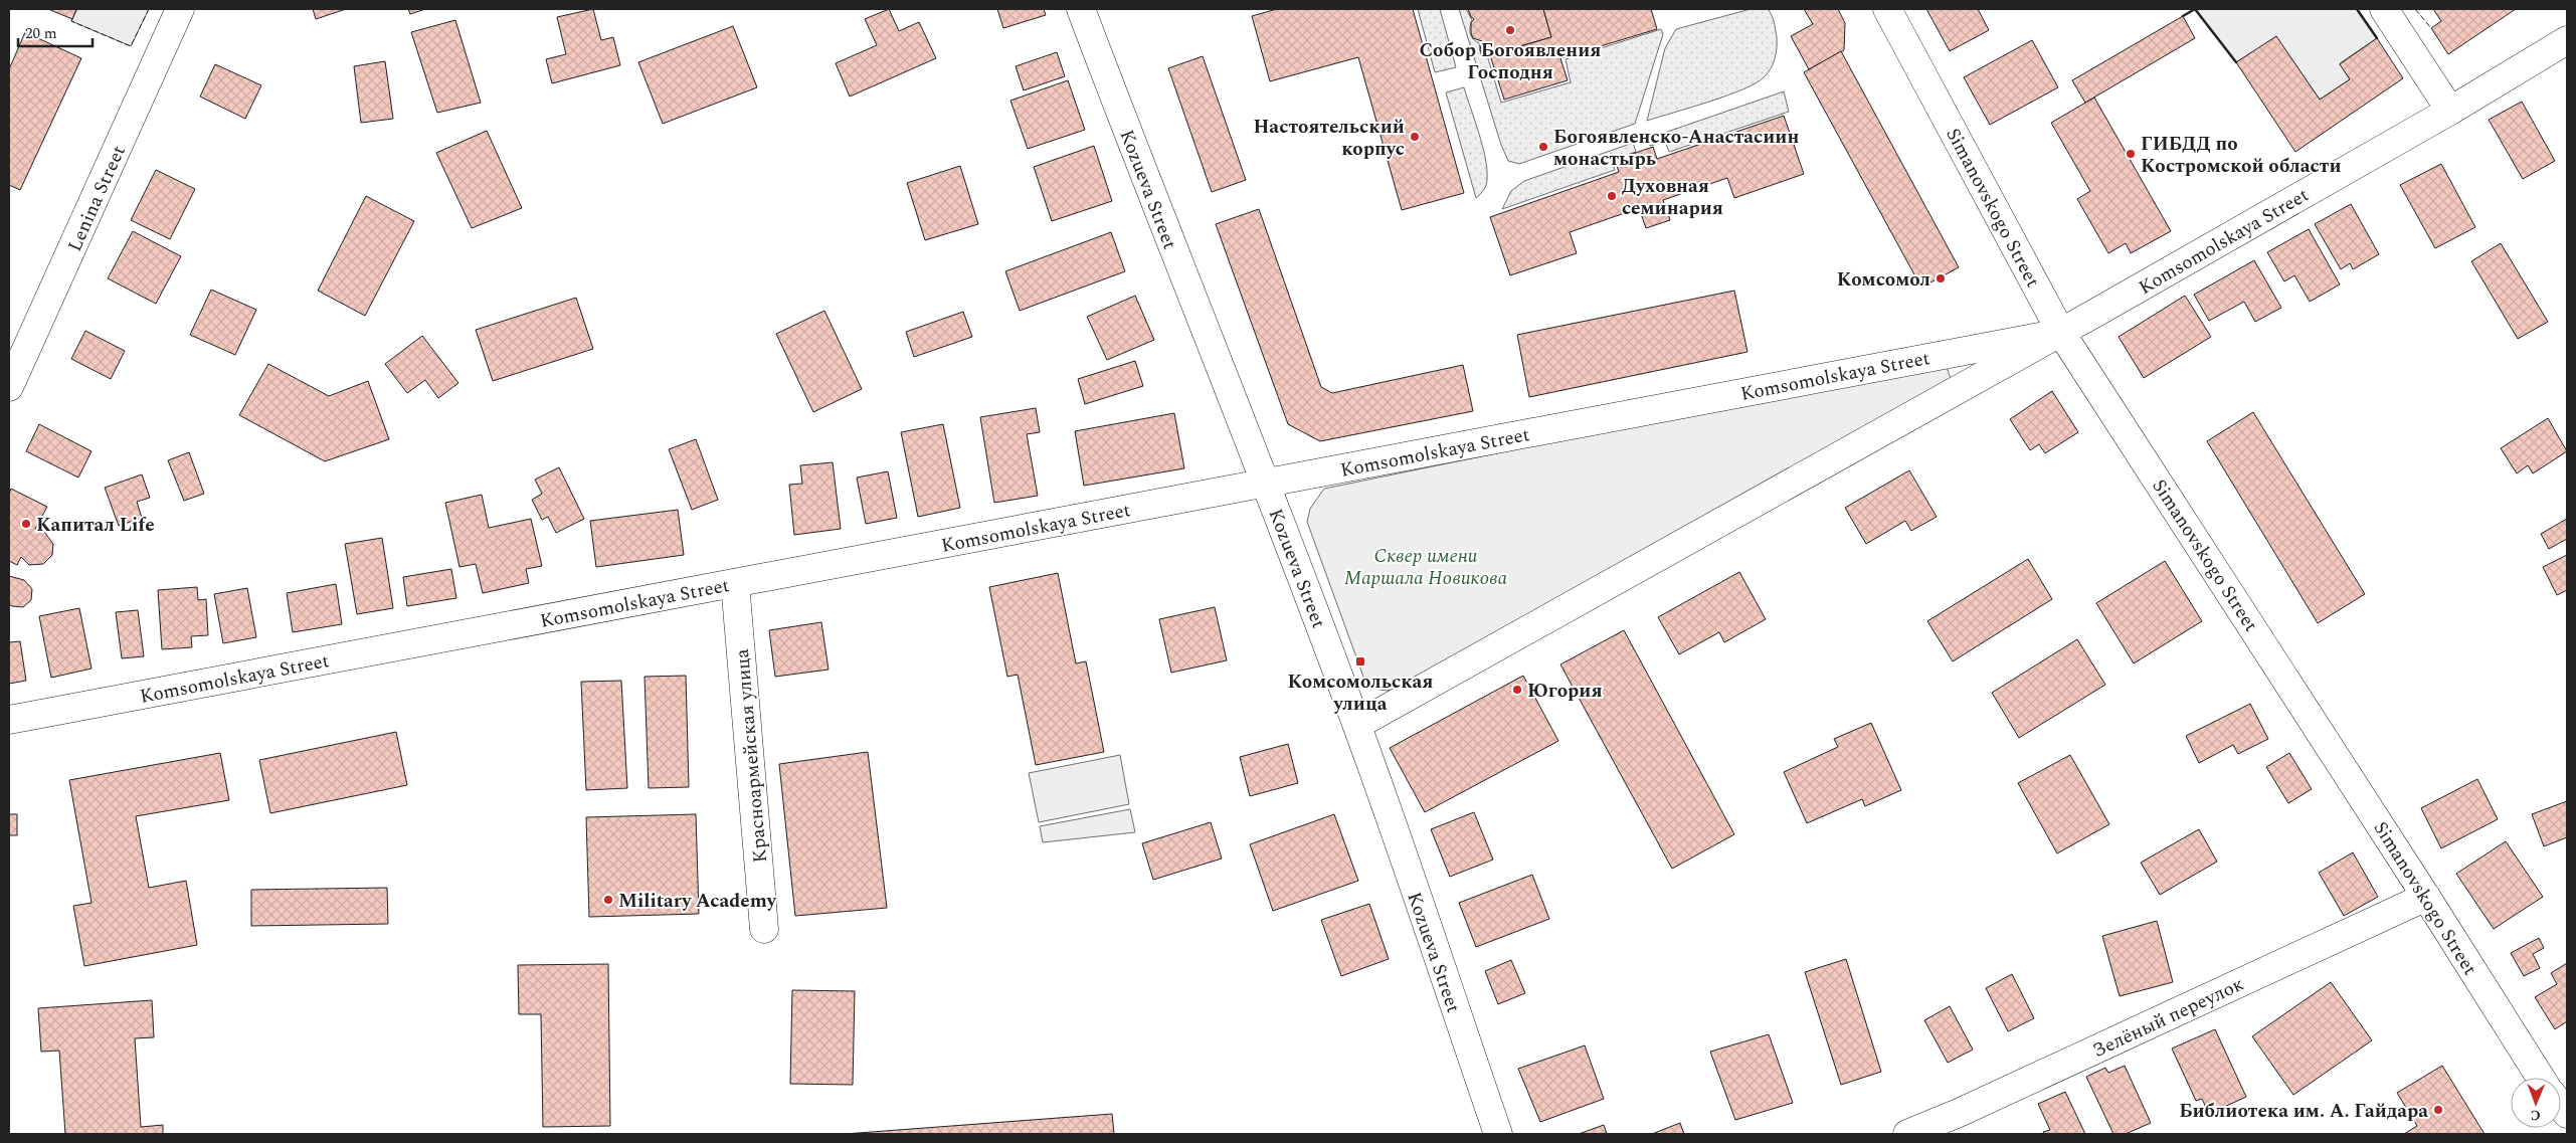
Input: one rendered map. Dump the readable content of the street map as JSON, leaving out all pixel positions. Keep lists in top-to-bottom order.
{
  "streets": {
    "street": [
      "Kozueva Street",
      "Lenina Street",
      "Simanovskogo Street",
      "Komsomolskaya Street",
      "Красноармейская улица",
      "Зелёный переулок"
    ]
  },
  "crossings": [
    ["Kozueva Street", "Komsomolskaya Street"],
    ["Simanovskogo Street", "Komsomolskaya Street"],
    ["Simanovskogo Street", "Зелёный переулок"],
    ["Komsomolskaya Street", "Красноармейская улица"]
  ],
  "parks": ["Сквер имени Маршала Новикова"],
  "places": {
    "other": [
      "Собор Богоявления Господня",
      "Настоятельский корпус",
      "Богоявленско-Анастасиин монастырь",
      "ГИБДД по Костромской области",
      "Духовная семинария",
      "Комсомол",
      "Капитал Life",
      "Югория",
      "Military Academy",
      "Библиотека им. А. Гайдара"
    ],
    "transit": ["Комсомольская улица"]
  },
  "scale_bar": "20 m",
  "north": "bottom"
}
